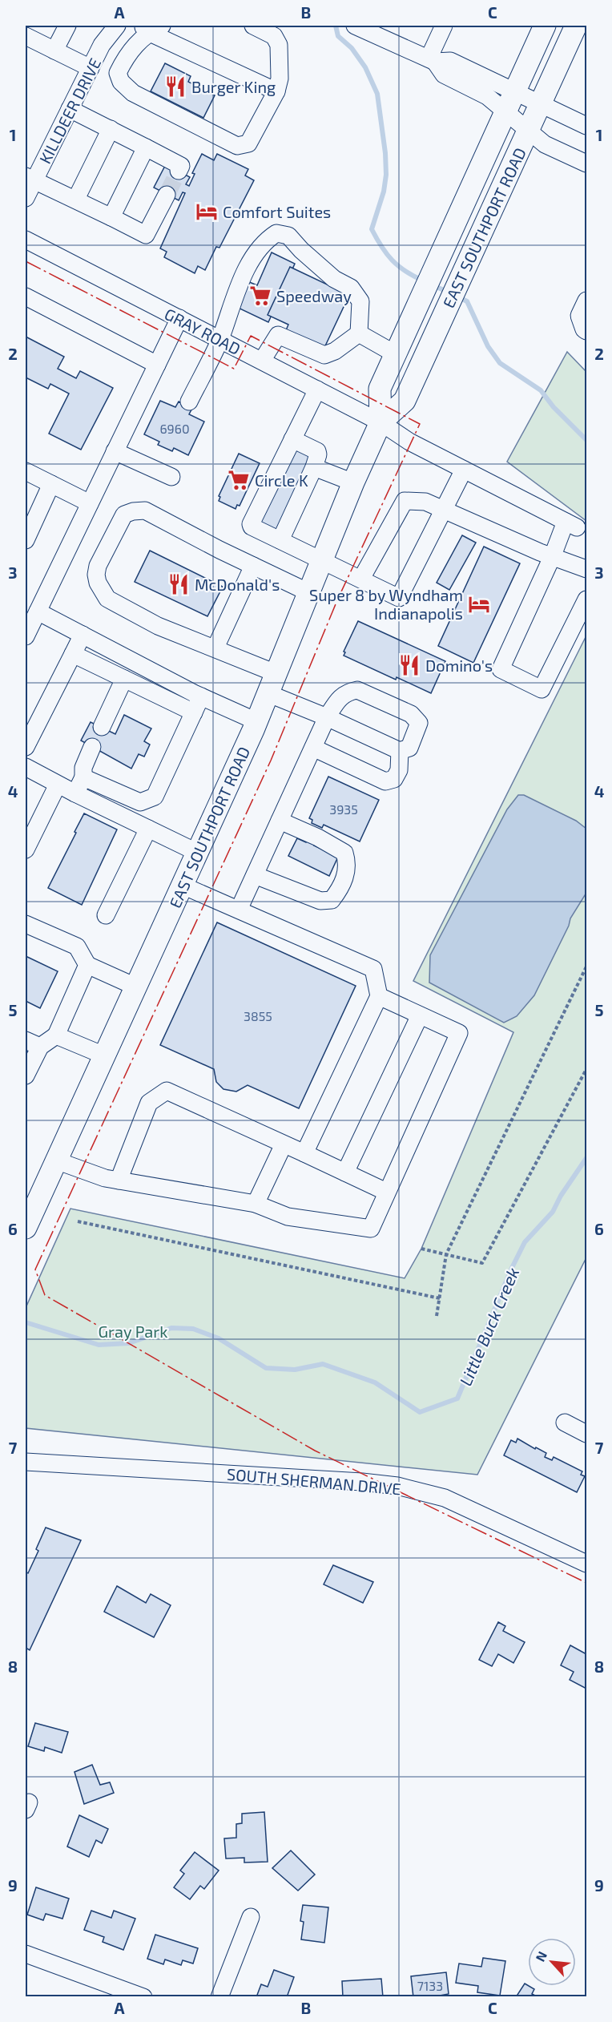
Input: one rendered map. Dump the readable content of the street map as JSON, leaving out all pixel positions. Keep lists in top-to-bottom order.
{
  "streets": {
    "main road": ["EAST SOUTHPORT ROAD"],
    "street": ["KILLDEER DRIVE", "GRAY ROAD", "SOUTH SHERMAN DRIVE"]
  },
  "crossings": [
    ["EAST SOUTHPORT ROAD", "GRAY ROAD"]
  ],
  "water": ["Little Buck Creek"],
  "parks": ["Gray Park"],
  "places": {
    "restaurant": ["Burger King", "McDonald's", "Domino's"],
    "hotel": ["Comfort Suites", "Super 8 by Wyndham Indianapolis"],
    "supermarket": ["Speedway", "Circle K"]
  },
  "house_numbers": [
    "6960",
    "3935",
    "3855",
    "7133"
  ],
  "north": "top left",
  "grid": {
    "columns": ["A", "B", "C"],
    "rows": [
      "1",
      "2",
      "3",
      "4",
      "5",
      "6",
      "7",
      "8",
      "9"
    ]
  }
}
